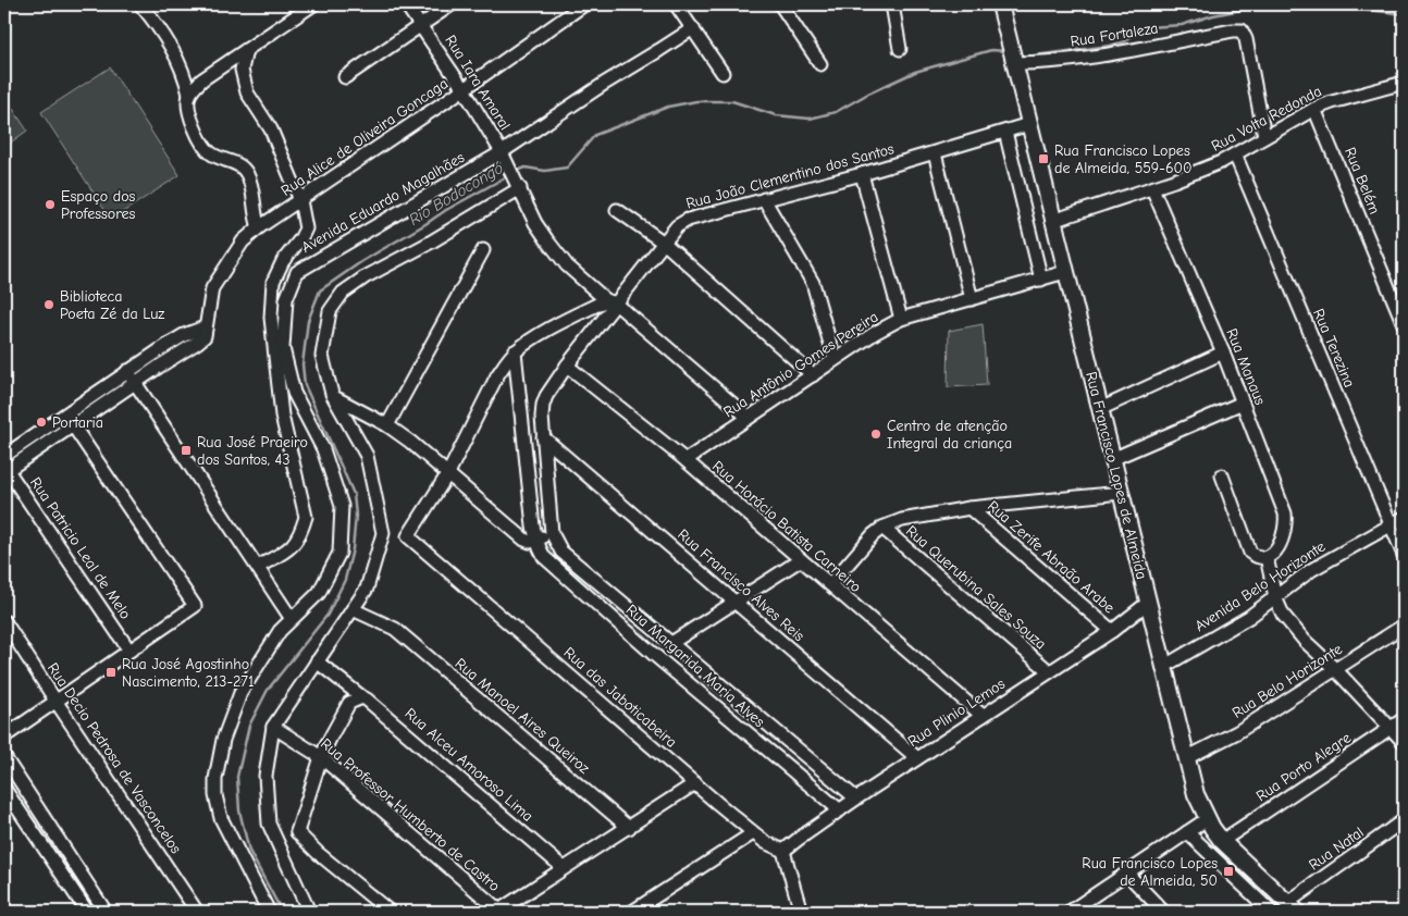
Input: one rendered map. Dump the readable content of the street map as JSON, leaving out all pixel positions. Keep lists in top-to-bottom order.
{
  "streets": {
    "main road": ["Rua Francisco Lopes de Almeida"],
    "street": [
      "Rua Fortaleza",
      "Rua Iara Amaral",
      "Rua Volta Redonda",
      "Rua Alice de Oliveira Goncaga",
      "Rua João Clementino dos Santos",
      "Rua Belém",
      "Avenida Eduardo Magalhães",
      "Rua Terezina",
      "Rua Antônio Gomes Pereira",
      "Rua Manaus",
      "Rua Horácio Batista Carneiro",
      "Rua Patricio Leal de Melo",
      "Rua Zerife Abraão Arabe",
      "Rua Francisco Alves Reis",
      "Avenida Belo Horizonte",
      "Rua Querubina Sales Souza",
      "Rua Margarida Maria Alves",
      "Rua Belo Horizonte",
      "Rua das Jaboticabeira",
      "Rua Plinio Lemos",
      "Rua Manoel Aires Queiroz",
      "Rua Decio Pedrosa de Vasconcelos",
      "Rua Alceu Amoroso Lima",
      "Rua Porto Alegre",
      "Rua Professor Humberto de Castro",
      "Rua Natal"
    ]
  },
  "crossings": [
    ["Rua Fortaleza", "Rua Volta Redonda"],
    ["Rua Fortaleza", "Rua Francisco Lopes de Almeida"],
    ["Rua Iara Amaral", "Rua Alice de Oliveira Goncaga"],
    ["Rua Iara Amaral", "Rua João Clementino dos Santos"],
    ["Rua Iara Amaral", "Avenida Eduardo Magalhães"],
    ["Rua Iara Amaral", "Rua Antônio Gomes Pereira"],
    ["Rua Volta Redonda", "Rua Belém"],
    ["Rua Volta Redonda", "Rua Terezina"],
    ["Rua Volta Redonda", "Rua Manaus"],
    ["Rua Volta Redonda", "Rua Francisco Lopes de Almeida"],
    ["Rua João Clementino dos Santos", "Rua Francisco Lopes de Almeida"],
    ["Rua João Clementino dos Santos", "Rua Horácio Batista Carneiro"],
    ["Rua João Clementino dos Santos", "Rua Francisco Alves Reis"],
    ["Rua João Clementino dos Santos", "Rua Margarida Maria Alves"],
    ["Rua Terezina", "Avenida Belo Horizonte"],
    ["Rua Antônio Gomes Pereira", "Rua Francisco Lopes de Almeida"],
    ["Rua Antônio Gomes Pereira", "Rua Horácio Batista Carneiro"],
    ["Rua Francisco Lopes de Almeida", "Avenida Belo Horizonte"],
    ["Rua Francisco Lopes de Almeida", "Rua Belo Horizonte"],
    ["Rua Francisco Lopes de Almeida", "Rua Plinio Lemos"],
    ["Rua Francisco Lopes de Almeida", "Rua Porto Alegre"],
    ["Rua Francisco Lopes de Almeida", "Rua Natal"],
    ["Rua Horácio Batista Carneiro", "Rua Plinio Lemos"],
    ["Rua Zerife Abraão Arabe", "Rua Plinio Lemos"],
    ["Rua Francisco Alves Reis", "Rua Plinio Lemos"],
    ["Rua Querubina Sales Souza", "Rua Plinio Lemos"],
    ["Rua Margarida Maria Alves", "Rua Plinio Lemos"],
    ["Rua das Jaboticabeira", "Rua Plinio Lemos"]
  ],
  "water": ["Rio Bodocongó"],
  "places": {
    "transit": [
      "Rua Francisco Lopes de Almeida, 559-600",
      "Rua José Praeiro dos Santos, 43",
      "Rua José Agostinho Nascimento, 213-271",
      "Rua Francisco Lopes de Almeida, 50"
    ],
    "other": [
      "Espaço dos Professores",
      "Biblioteca Poeta Zé da Luz",
      "Portaria",
      "Centro de atenção Integral da criança"
    ]
  }
}
